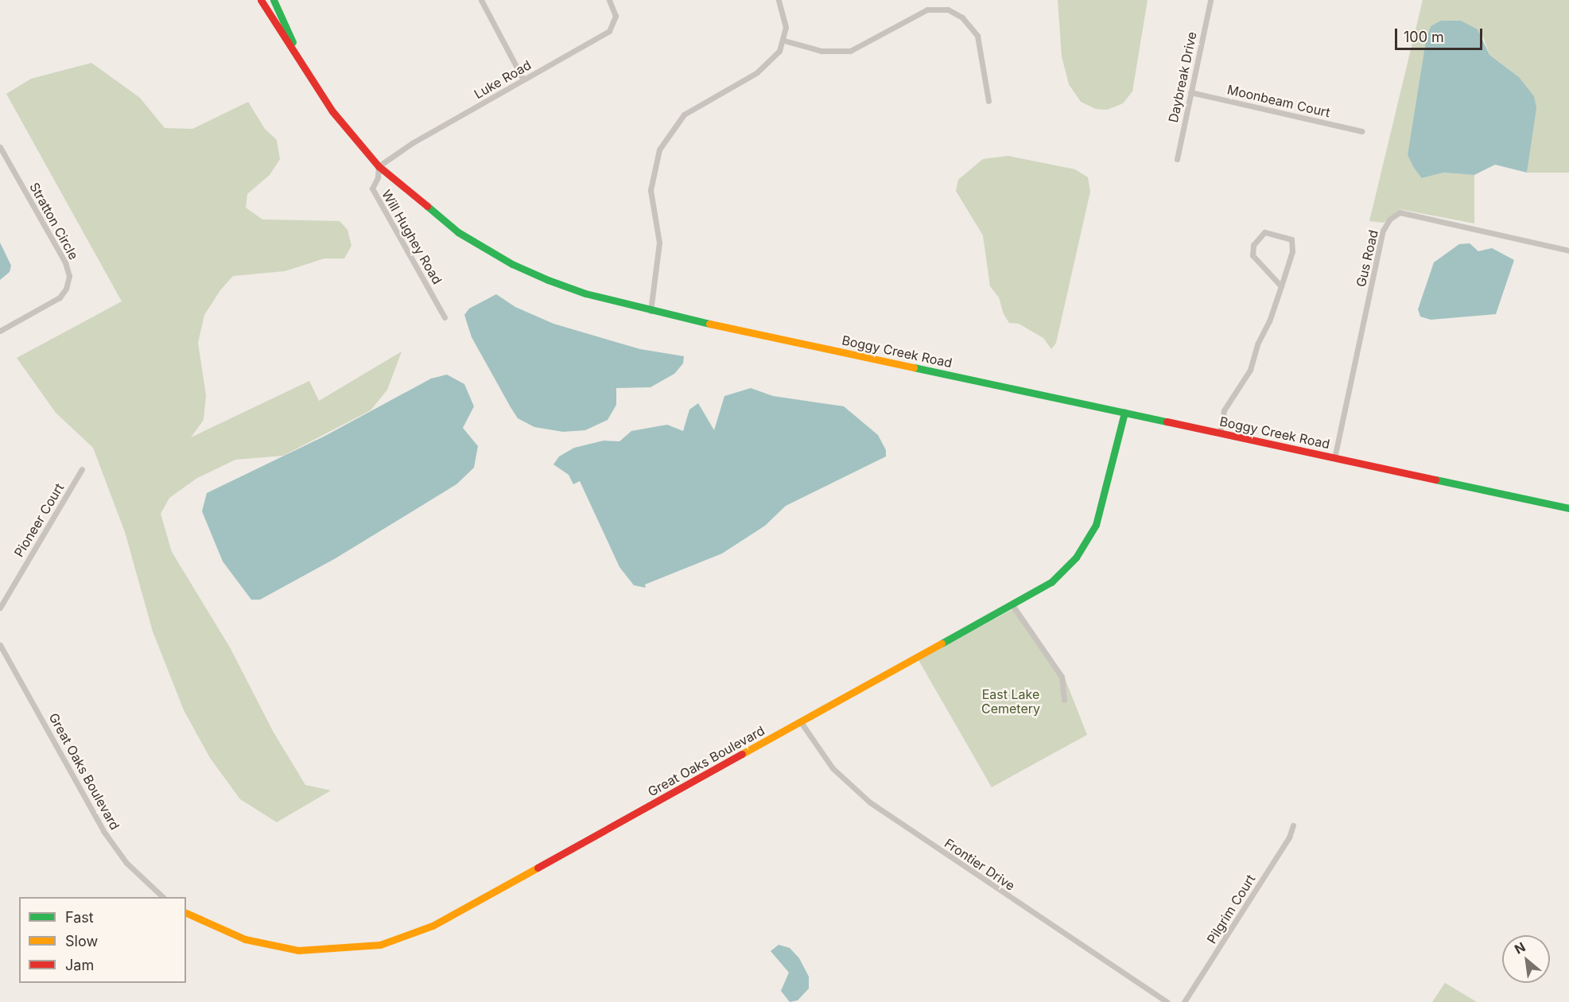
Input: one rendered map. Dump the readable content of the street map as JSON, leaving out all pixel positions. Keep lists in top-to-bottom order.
{
  "streets": {
    "main road": ["Boggy Creek Road", "Great Oaks Boulevard"],
    "street": [
      "Daybreak Drive",
      "Luke Road",
      "Moonbeam Court",
      "Stratton Circle",
      "Will Hughey Road",
      "Gus Road",
      "Pioneer Court",
      "Frontier Drive",
      "Pilgrim Court"
    ]
  },
  "crossings": [
    ["Daybreak Drive", "Moonbeam Court"],
    ["Luke Road", "Will Hughey Road"],
    ["Luke Road", "Boggy Creek Road"],
    ["Will Hughey Road", "Boggy Creek Road"],
    ["Gus Road", "Boggy Creek Road"],
    ["Boggy Creek Road", "Great Oaks Boulevard"],
    ["Great Oaks Boulevard", "Frontier Drive"]
  ],
  "parks": ["East Lake Cemetery"],
  "legend": ["Fast", "Slow", "Jam"],
  "scale_bar": "100 m",
  "north": "top left"
}
